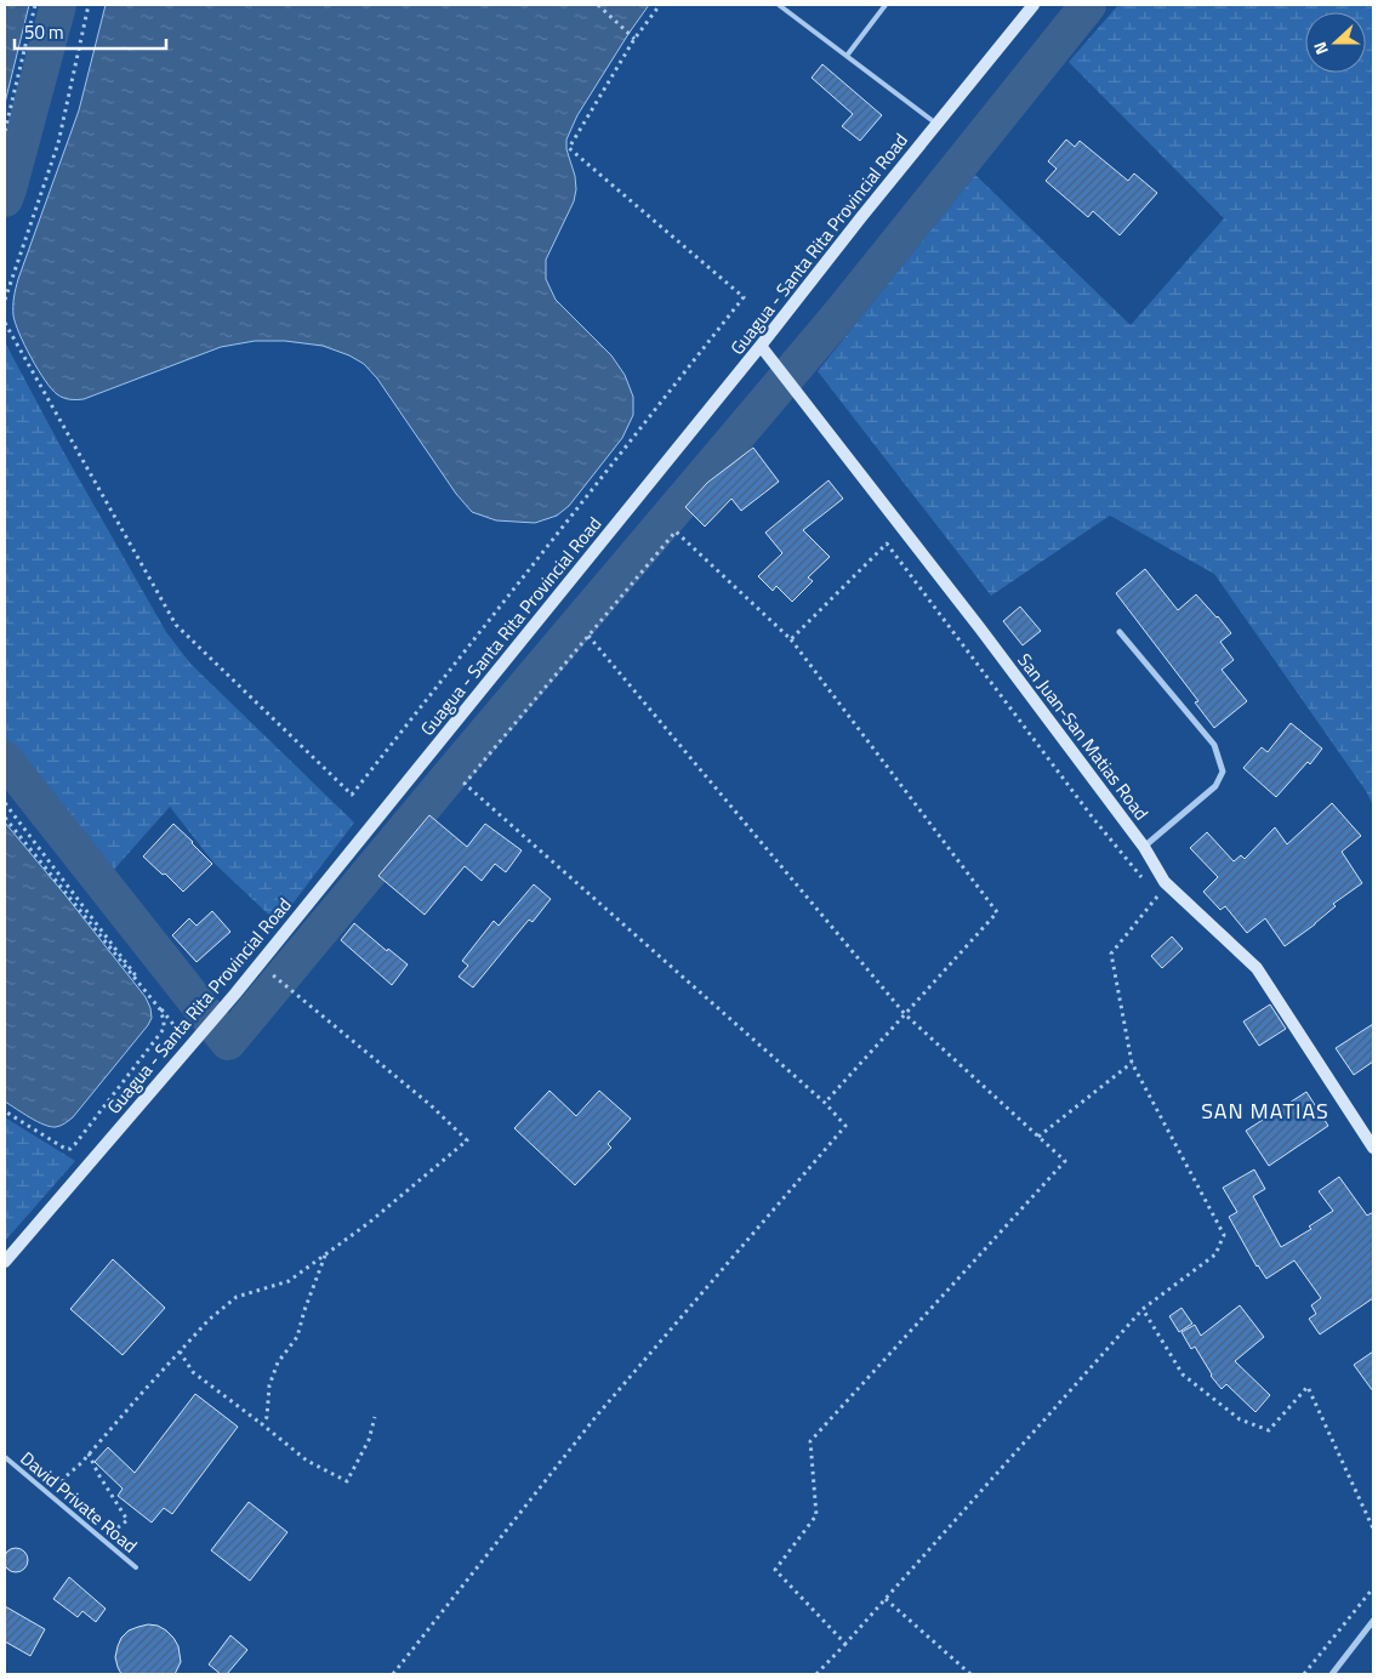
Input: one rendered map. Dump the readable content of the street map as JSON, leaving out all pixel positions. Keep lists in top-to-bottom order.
{
  "streets": {
    "main road": ["Guagua - Santa Rita Provincial Road", "San Juan-San Matias Road"],
    "lane": ["David Private Road"]
  },
  "crossings": [
    ["Guagua - Santa Rita Provincial Road", "San Juan-San Matias Road"]
  ],
  "districts": ["SAN MATIAS"],
  "scale_bar": "50 m",
  "north": "left"
}
